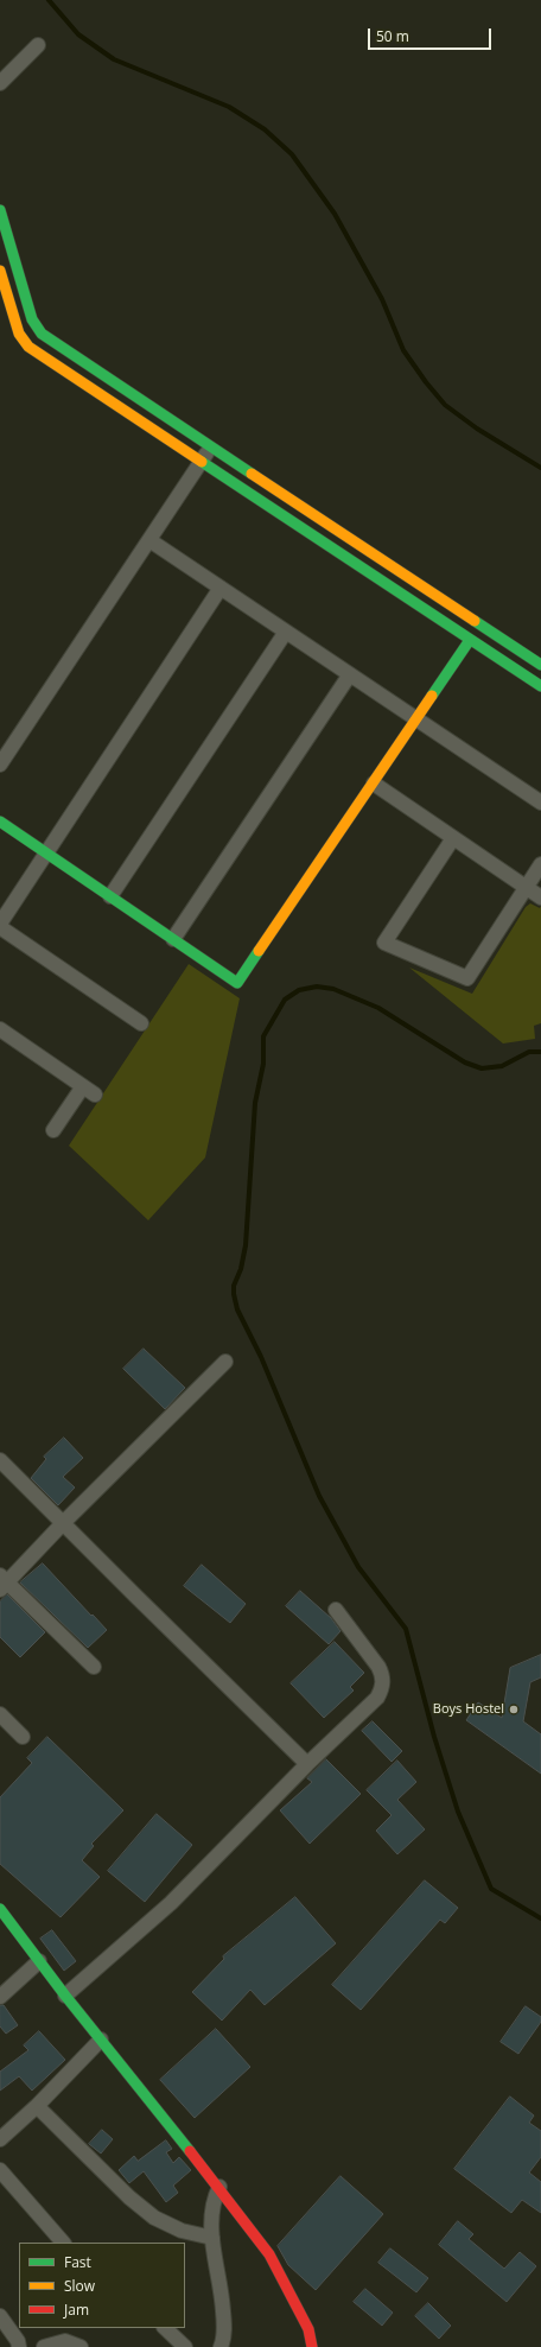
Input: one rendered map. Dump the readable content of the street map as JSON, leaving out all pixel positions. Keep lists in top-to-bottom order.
{
  "places": ["Boys Hostel"],
  "legend": ["Fast", "Slow", "Jam"],
  "scale_bar": "50 m"
}
